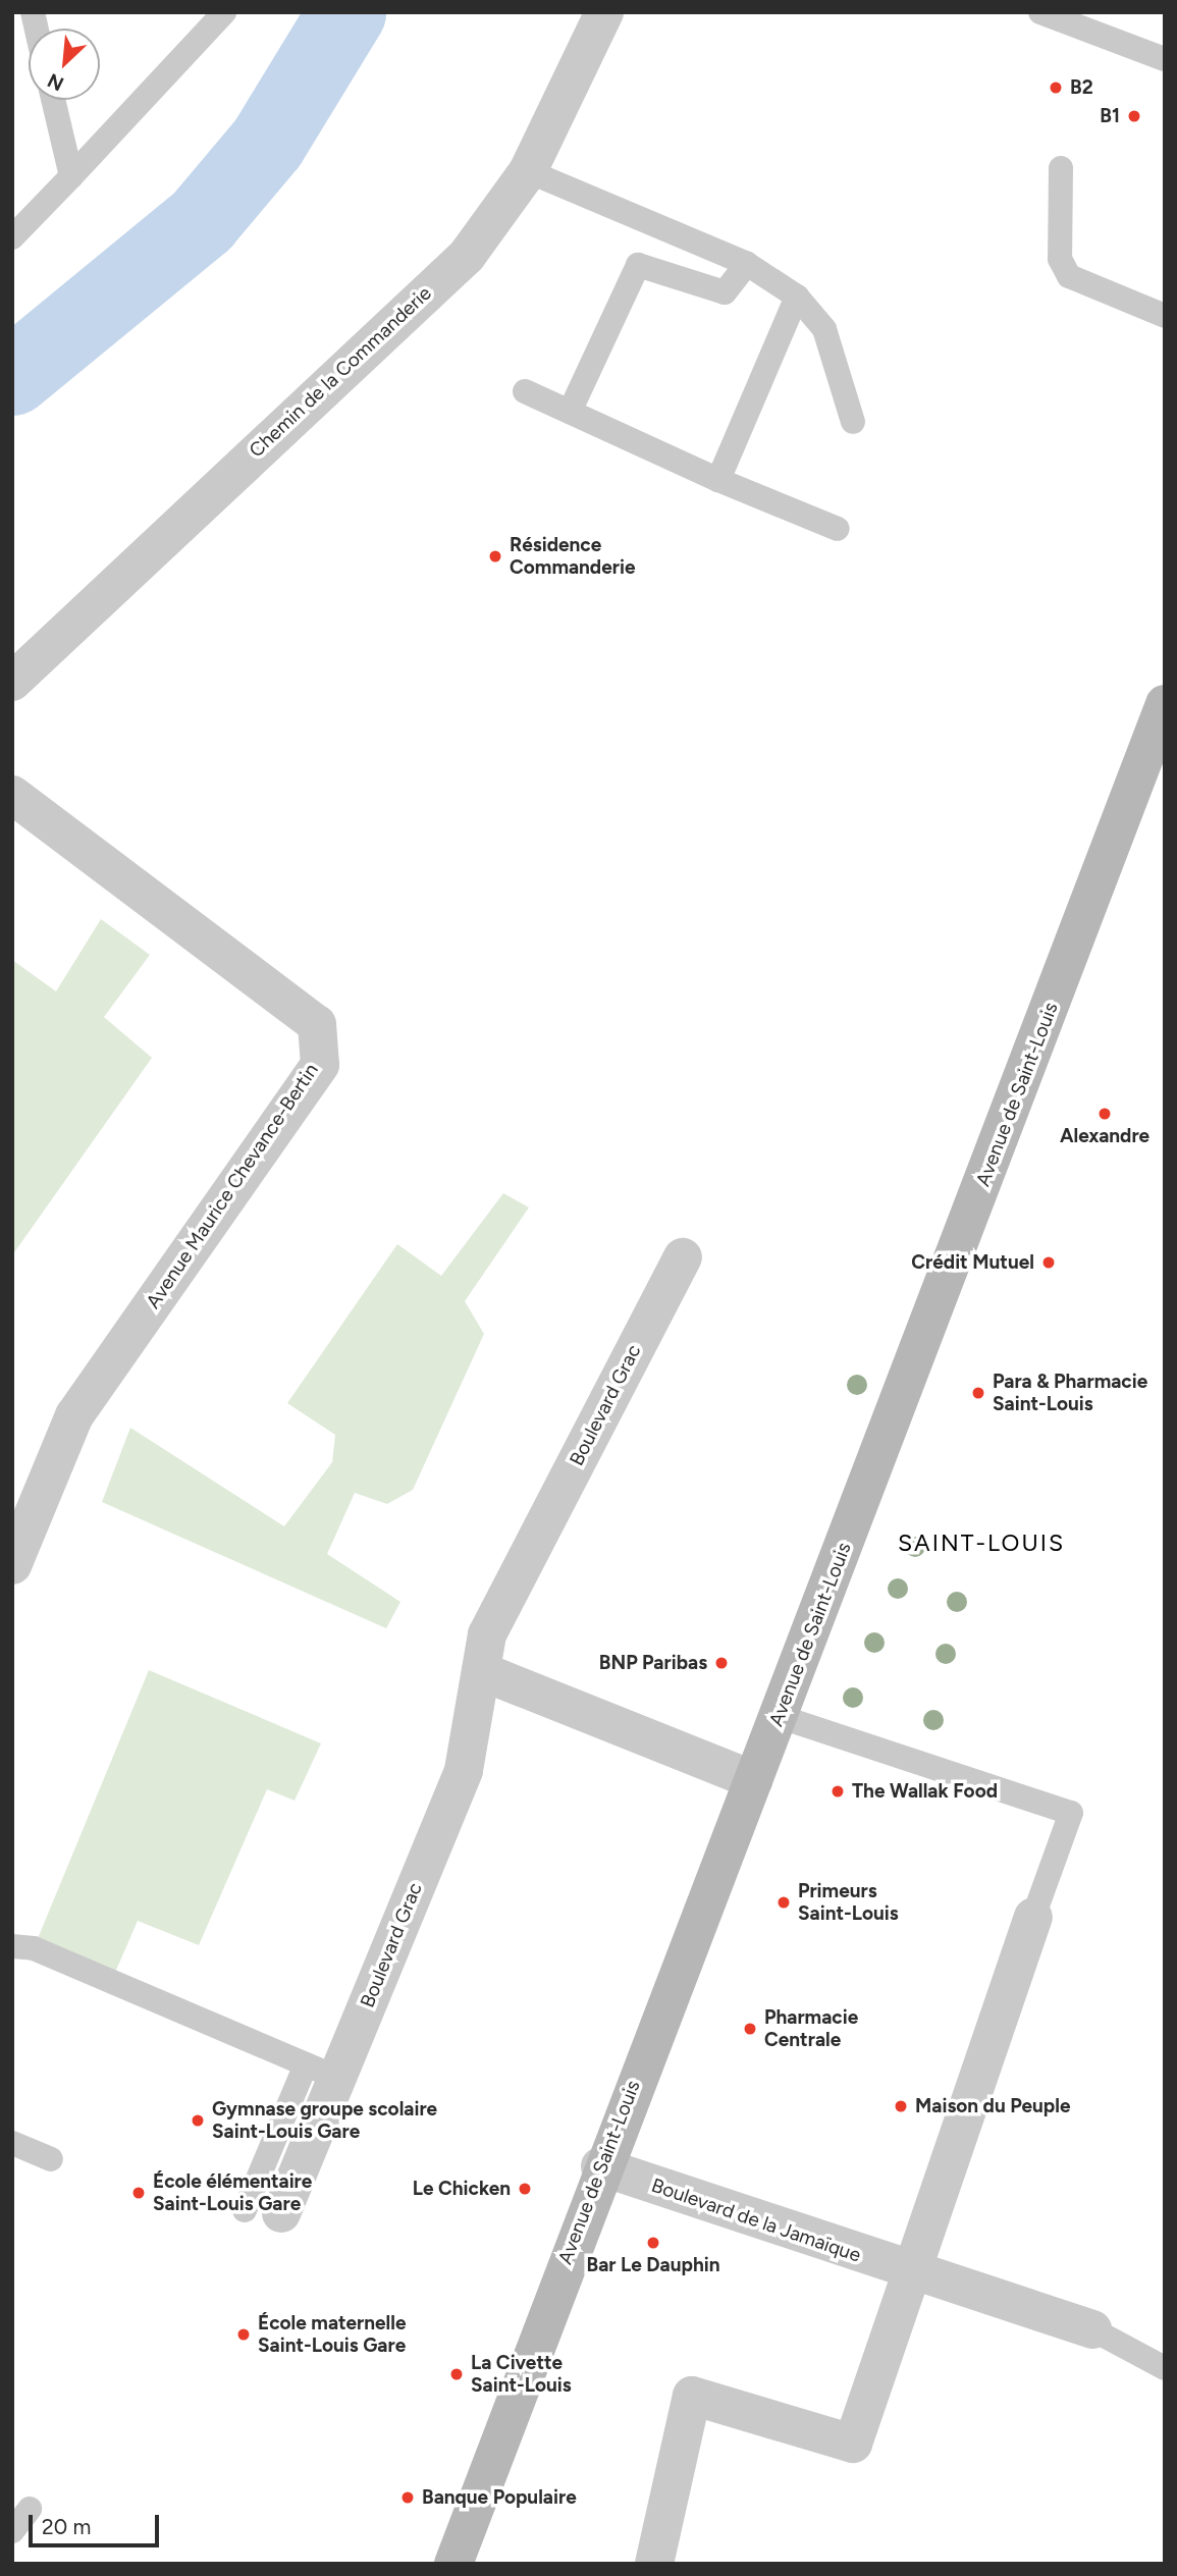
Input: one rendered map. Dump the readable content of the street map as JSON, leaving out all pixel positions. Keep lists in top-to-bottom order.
{
  "streets": {
    "street": [
      "Chemin de la Commanderie",
      "Avenue de Saint-Louis",
      "Avenue Maurice Chevance-Bertin",
      "Boulevard Grac",
      "Boulevard de la Jamaïque"
    ]
  },
  "crossings": [
    ["Avenue de Saint-Louis", "Boulevard de la Jamaïque"]
  ],
  "districts": ["SAINT-LOUIS"],
  "places": [
    "B2",
    "B1",
    "Résidence Commanderie",
    "Alexandre",
    "Crédit Mutuel",
    "Para & Pharmacie Saint-Louis",
    "BNP Paribas",
    "The Wallak Food",
    "Primeurs Saint-Louis",
    "Pharmacie Centrale",
    "Maison du Peuple",
    "Gymnase groupe scolaire Saint-Louis Gare",
    "Le Chicken",
    "École élémentaire Saint-Louis Gare",
    "Bar Le Dauphin",
    "École maternelle Saint-Louis Gare",
    "La Civette Saint-Louis",
    "Banque Populaire"
  ],
  "scale_bar": "20 m",
  "north": "bottom left"
}
